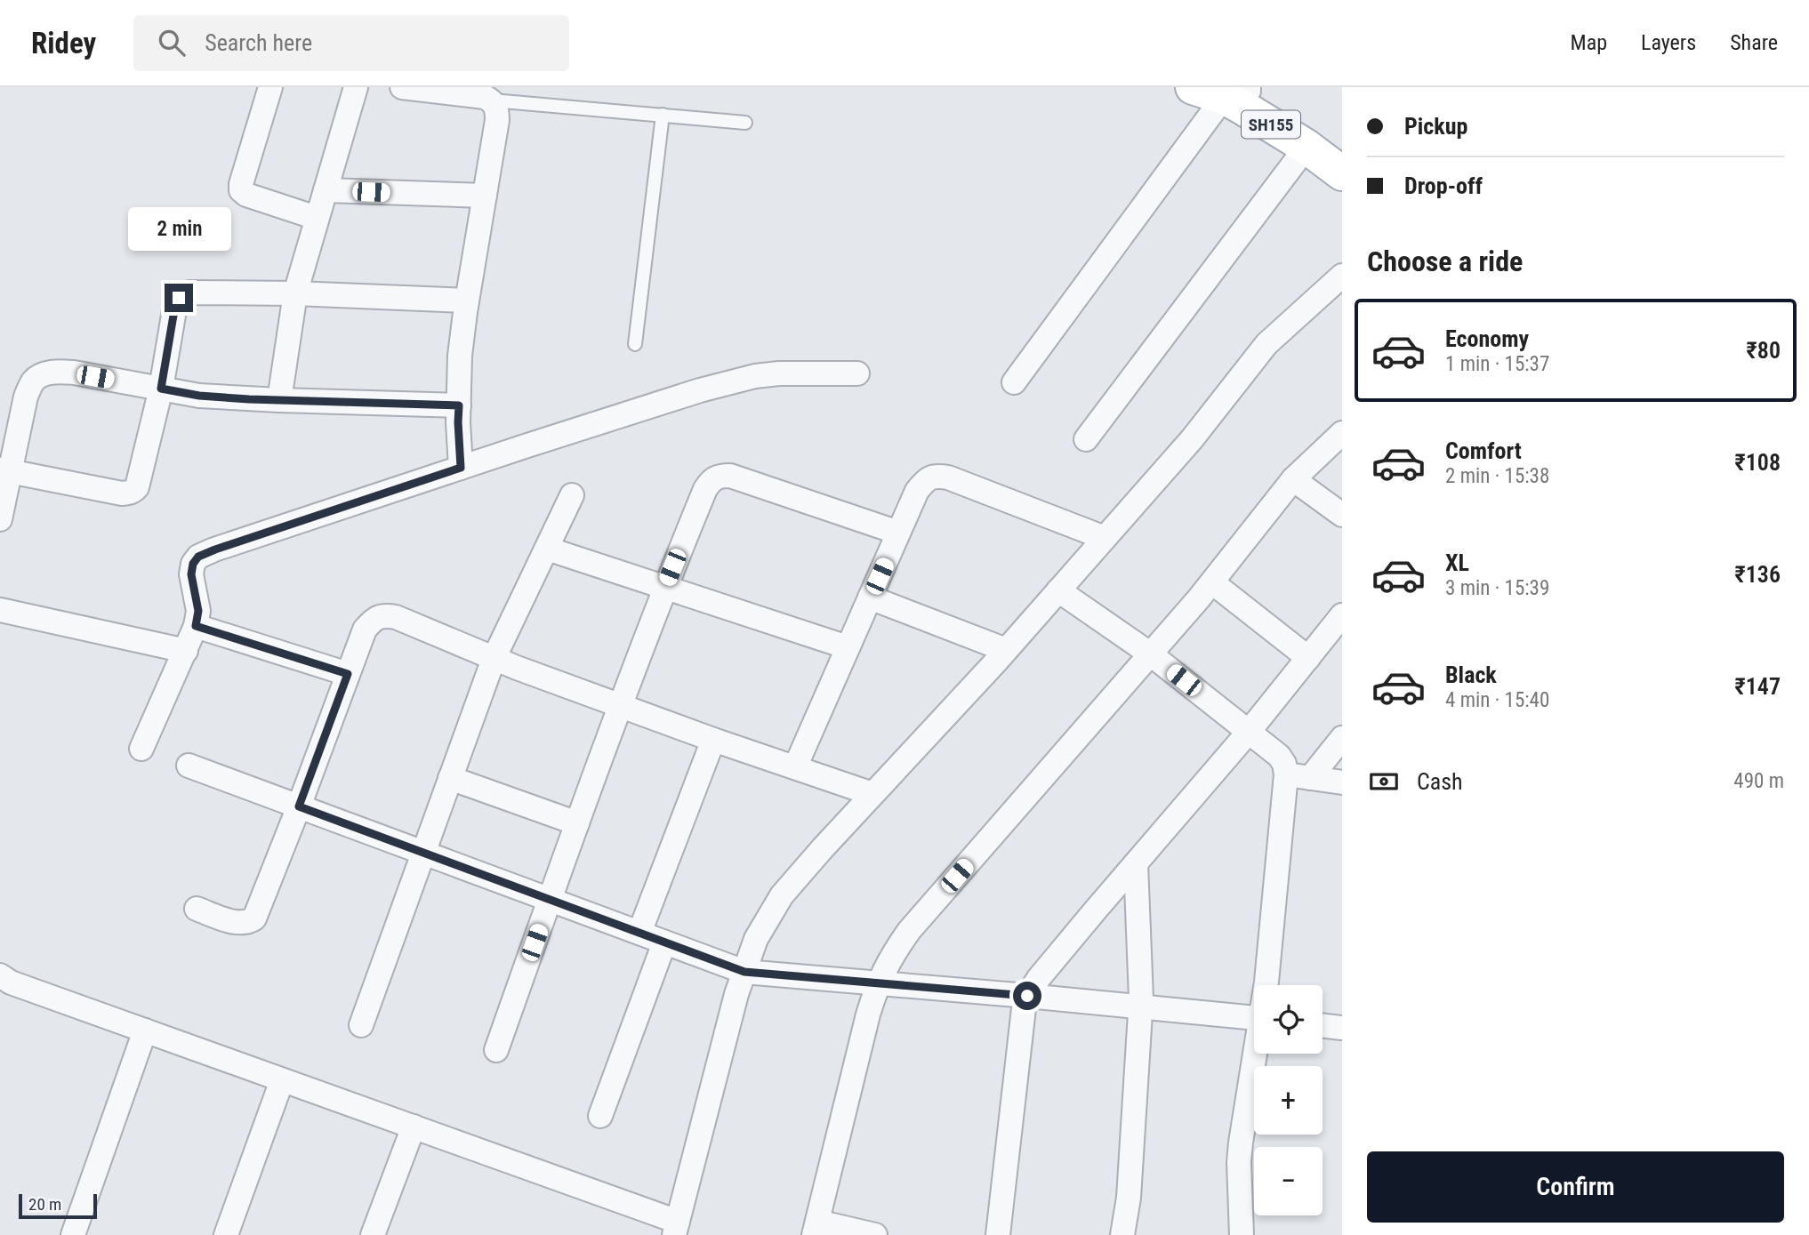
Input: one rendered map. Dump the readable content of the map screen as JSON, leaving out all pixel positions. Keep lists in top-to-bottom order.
{
  "streets": {
    "main road": ["SH155"]
  },
  "scale_bar": "20 m",
  "page": {
    "header": "Ridey",
    "search": "Search here",
    "nav": ["Map", "Layers", "Share"],
    "banner": ["Pickup", "Drop-off"],
    "bubble": "2 min",
    "heading": "Choose a ride",
    "list": [
      {
        "name": "Economy",
        "note": "1 min · 15:37",
        "value": "₹80"
      },
      {
        "name": "Comfort",
        "note": "2 min · 15:38",
        "value": "₹108"
      },
      {
        "name": "XL",
        "note": "3 min · 15:39",
        "value": "₹136"
      },
      {
        "name": "Black",
        "note": "4 min · 15:40",
        "value": "₹147"
      }
    ],
    "pay": ["Cash", "490 m"],
    "map_buttons": ["+", "−"],
    "buttons": "Confirm",
    "scale": "20 m"
  }
}
